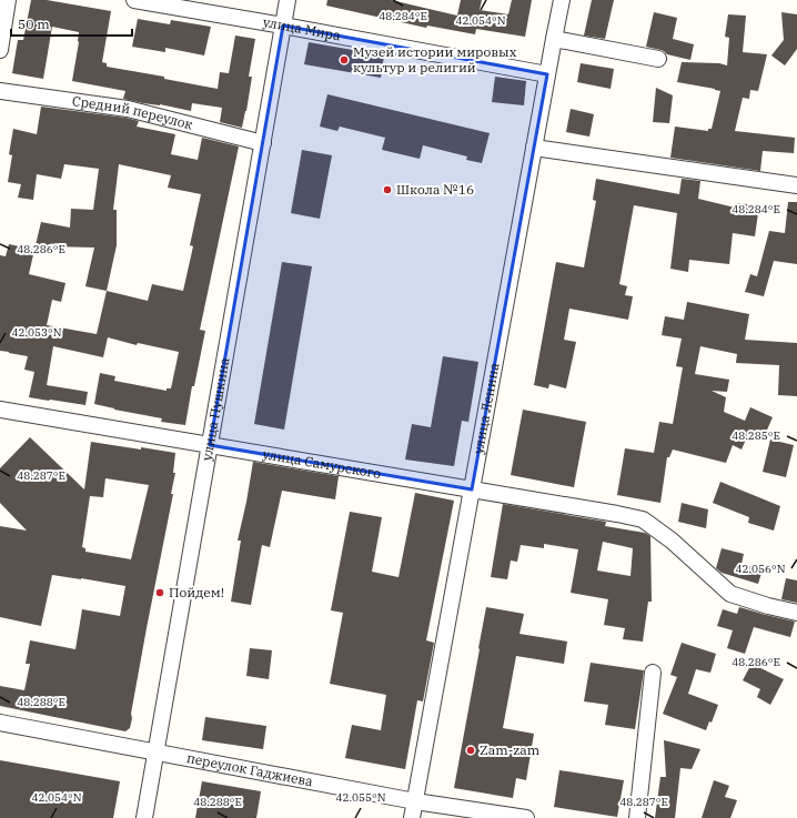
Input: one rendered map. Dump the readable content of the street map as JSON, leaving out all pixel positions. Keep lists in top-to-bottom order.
{
  "streets": {
    "street": [
      "улица Мира",
      "Средний переулок",
      "улица Ленина",
      "улица Пушкина",
      "улица Самурского",
      "переулок Гаджиева"
    ]
  },
  "crossings": [
    ["улица Мира", "улица Ленина"],
    ["улица Мира", "улица Пушкина"],
    ["Средний переулок", "улица Пушкина"],
    ["улица Ленина", "улица Самурского"],
    ["улица Ленина", "переулок Гаджиева"],
    ["улица Пушкина", "улица Самурского"],
    ["улица Пушкина", "переулок Гаджиева"]
  ],
  "places": [
    "Музей истории мировых культур и религий",
    "Школа №16",
    "Пойдем!",
    "Zam-zam"
  ],
  "scale_bar": "50 m",
  "coordinates": [
    "48.284°E",
    "42.054°N",
    "48.286°E",
    "42.053°N",
    "48.285°E",
    "48.287°E",
    "42.056°N",
    "48.288°E",
    "42.055°N"
  ]
}
